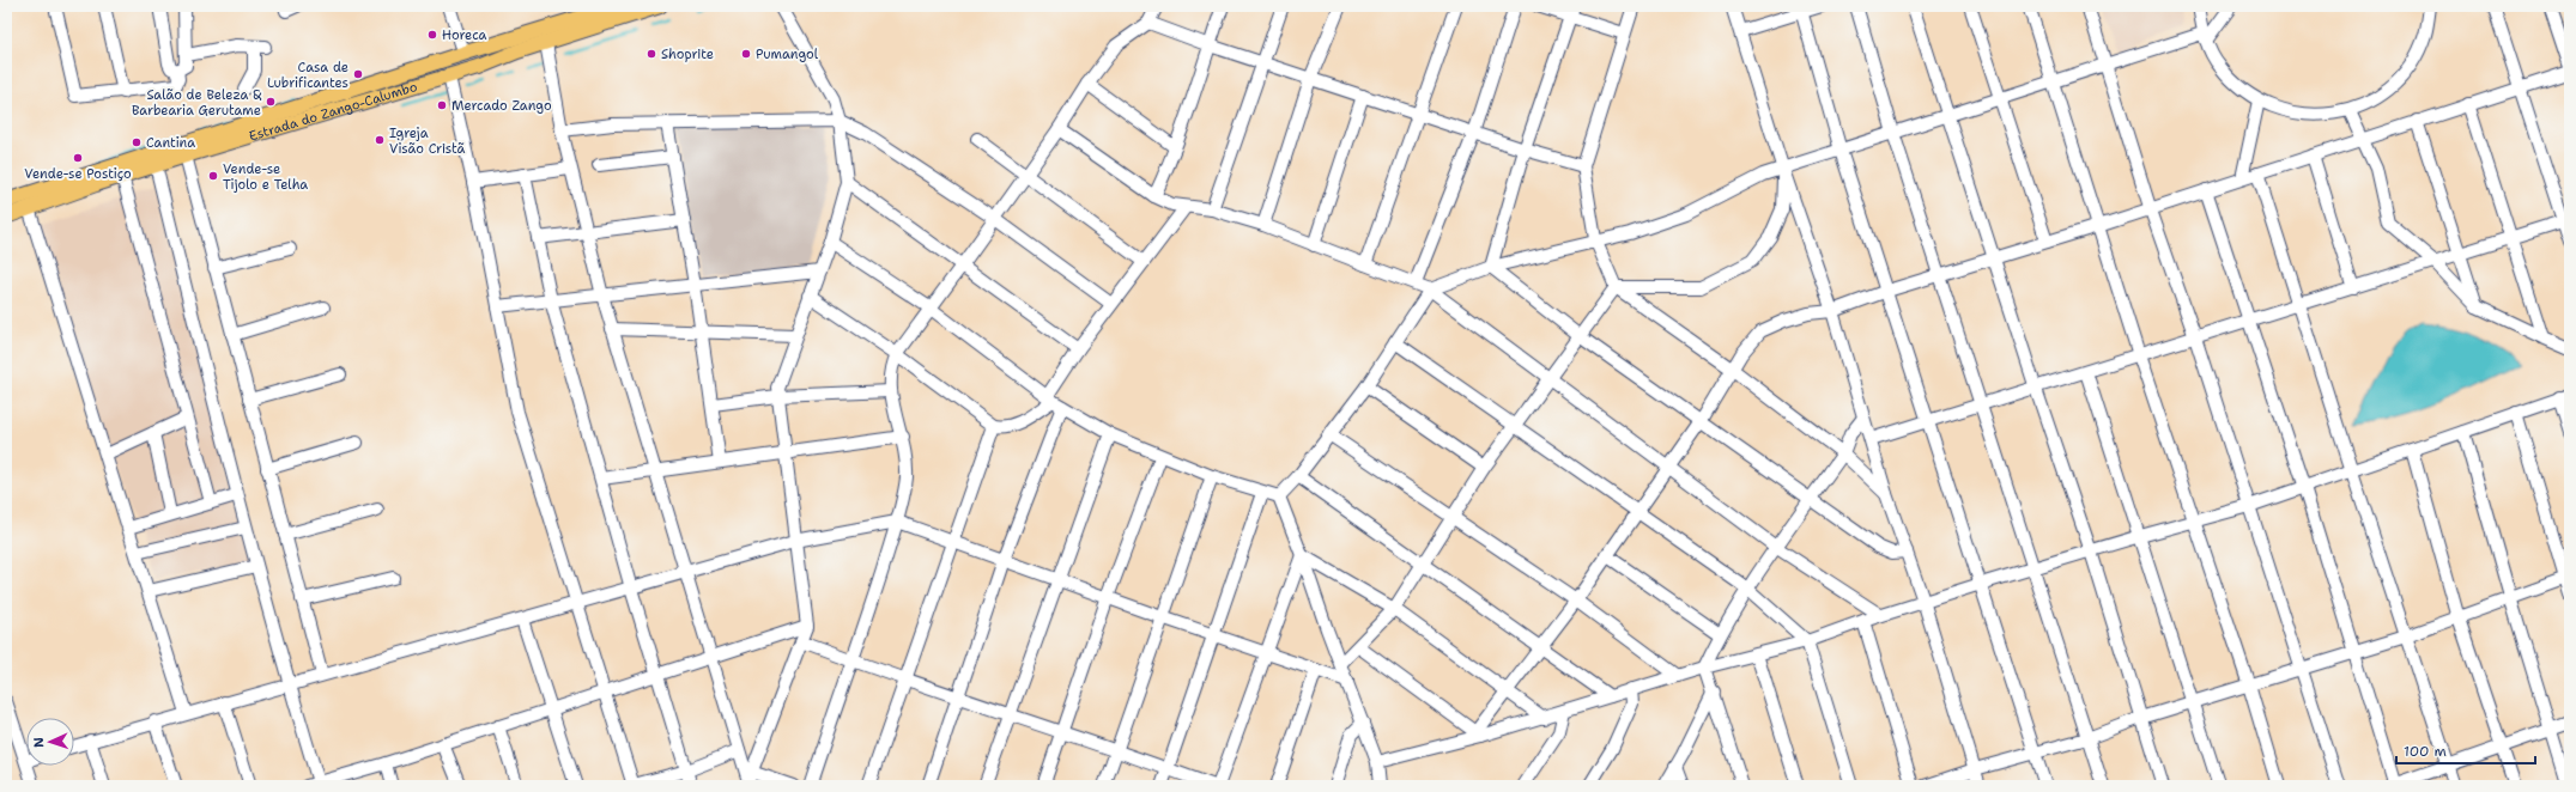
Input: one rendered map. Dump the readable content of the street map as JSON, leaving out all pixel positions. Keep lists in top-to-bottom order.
{
  "streets": {
    "main road": ["Estrada do Zango-Calumbo"]
  },
  "places": [
    "Horeca",
    "Shoprite",
    "Pumangol",
    "Casa de Lubrificantes",
    "Salão de Beleza & Barbearia Gerutame",
    "Mercado Zango",
    "Igreja Visão Cristã",
    "Cantina",
    "Vende-se Postiço",
    "Vende-se Tijolo e Telha"
  ],
  "scale_bar": "100 m",
  "north": "left"
}
